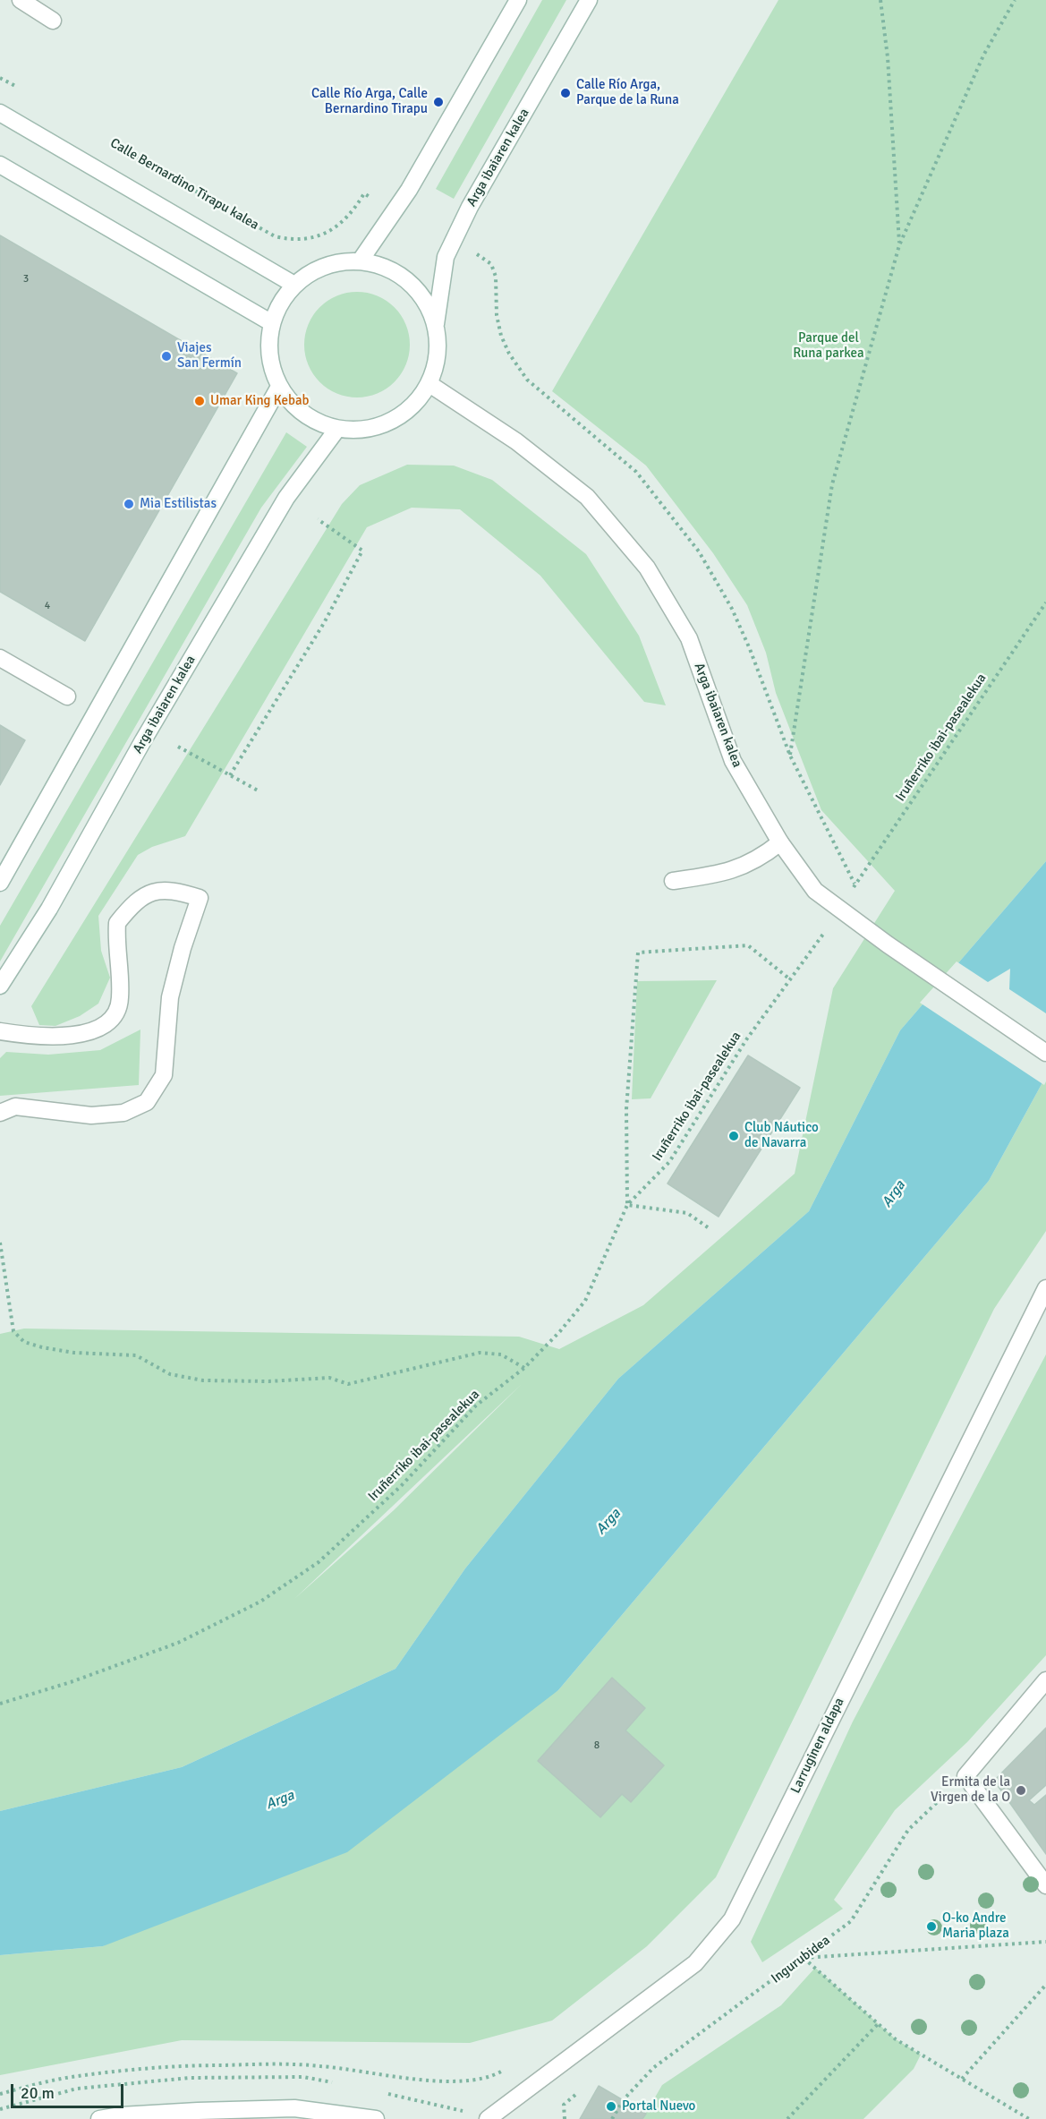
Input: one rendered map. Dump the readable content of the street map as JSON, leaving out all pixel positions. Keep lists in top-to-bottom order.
{
  "streets": {
    "street": ["Arga ibaiaren kalea", "Larruginen aldapa"],
    "path": ["Calle Bernardino Tirapu kalea", "Iruñerriko ibai-pasealekua", "Ingurubidea"]
  },
  "crossings": [
    ["Arga ibaiaren kalea", "Iruñerriko ibai-pasealekua"]
  ],
  "water": ["Arga"],
  "parks": ["Parque del Runa parkea"],
  "places": [
    "Calle Río Arga, Parque de la Runa",
    "Calle Río Arga, Calle Bernardino Tirapu",
    "Viajes San Fermín",
    "Umar King Kebab",
    "Mia Estilistas",
    "Club Náutico de Navarra",
    "Ermita de la Virgen de la O",
    "O-ko Andre Maria plaza",
    "Portal Nuevo"
  ],
  "house_numbers": ["3", "4", "8"],
  "scale_bar": "20 m"
}
